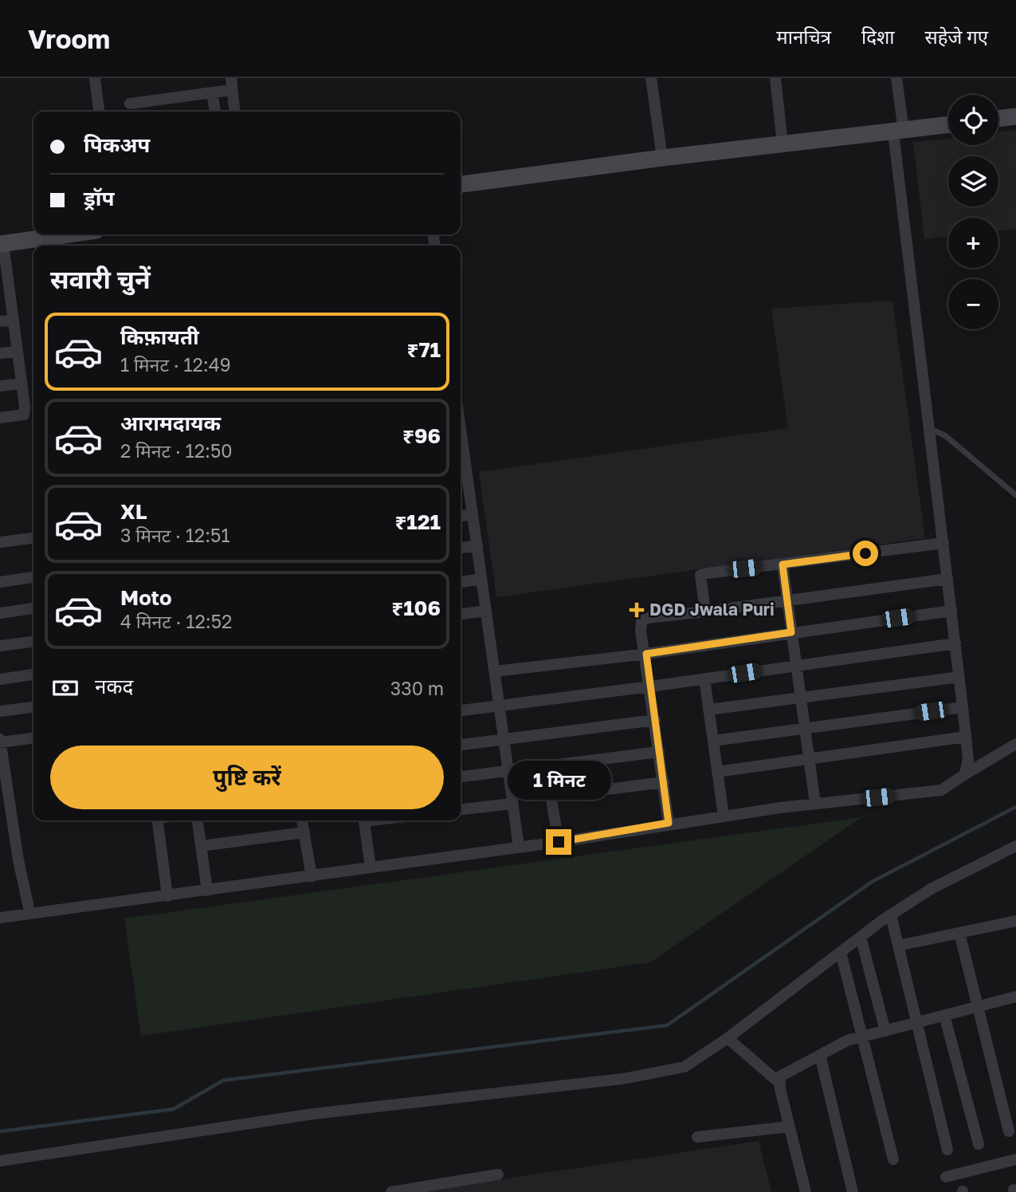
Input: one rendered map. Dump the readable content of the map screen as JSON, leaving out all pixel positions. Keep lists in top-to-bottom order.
{
  "places": {
    "health": ["DGD Jwala Puri"]
  },
  "page": {
    "header": "Vroom",
    "nav": ["मानचित्र", "दिशा", "सहेजे गए"],
    "map_buttons": ["+", "−"],
    "banner": ["पिकअप", "ड्रॉप"],
    "heading": "सवारी चुनें",
    "list": [
      {
        "name": "किफ़ायती",
        "note": "1 मिनट · 12:49",
        "value": "₹71"
      },
      {
        "name": "आरामदायक",
        "note": "2 मिनट · 12:50",
        "value": "₹96"
      },
      {
        "name": "XL",
        "note": "3 मिनट · 12:51",
        "value": "₹121"
      },
      {
        "name": "Moto",
        "note": "4 मिनट · 12:52",
        "value": "₹106"
      }
    ],
    "pay": ["नकद", "330 m"],
    "buttons": "पुष्टि करें",
    "bubble": "1 मिनट"
  }
}
